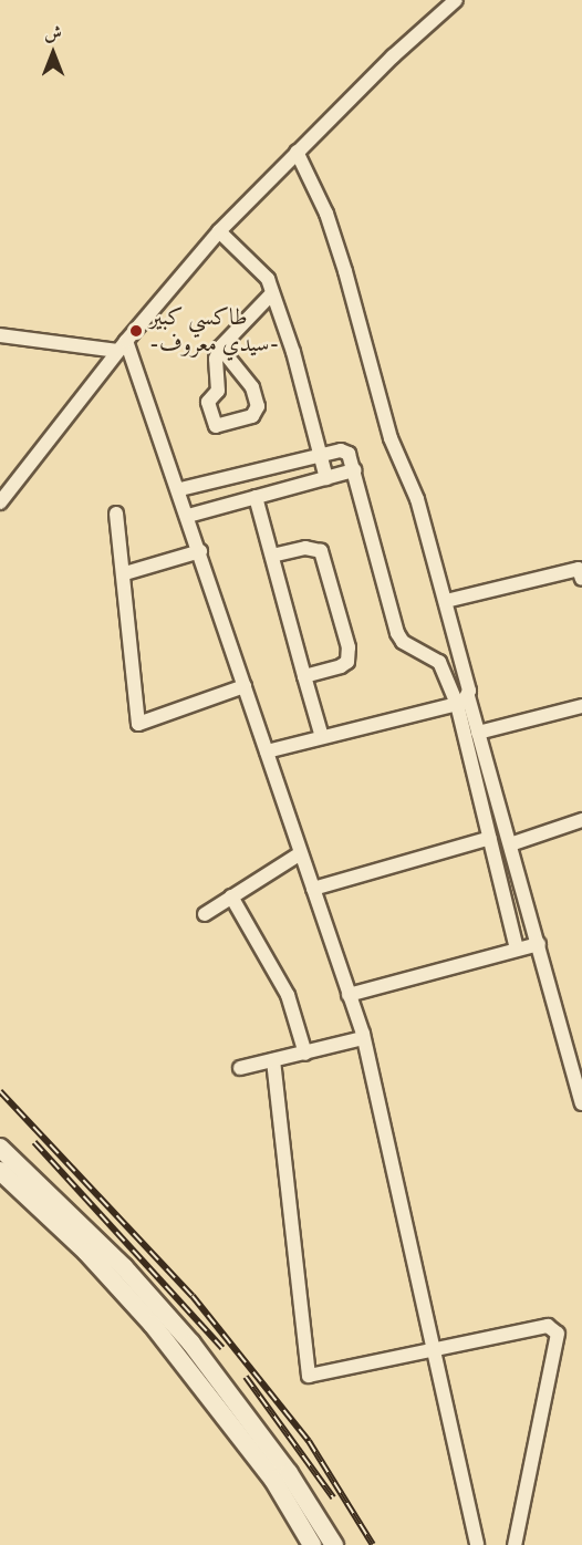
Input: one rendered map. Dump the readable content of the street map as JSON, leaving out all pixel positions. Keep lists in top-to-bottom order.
{
  "places": ["طاكسي كبير -سيدي معروف-"],
  "north": "top"
}
